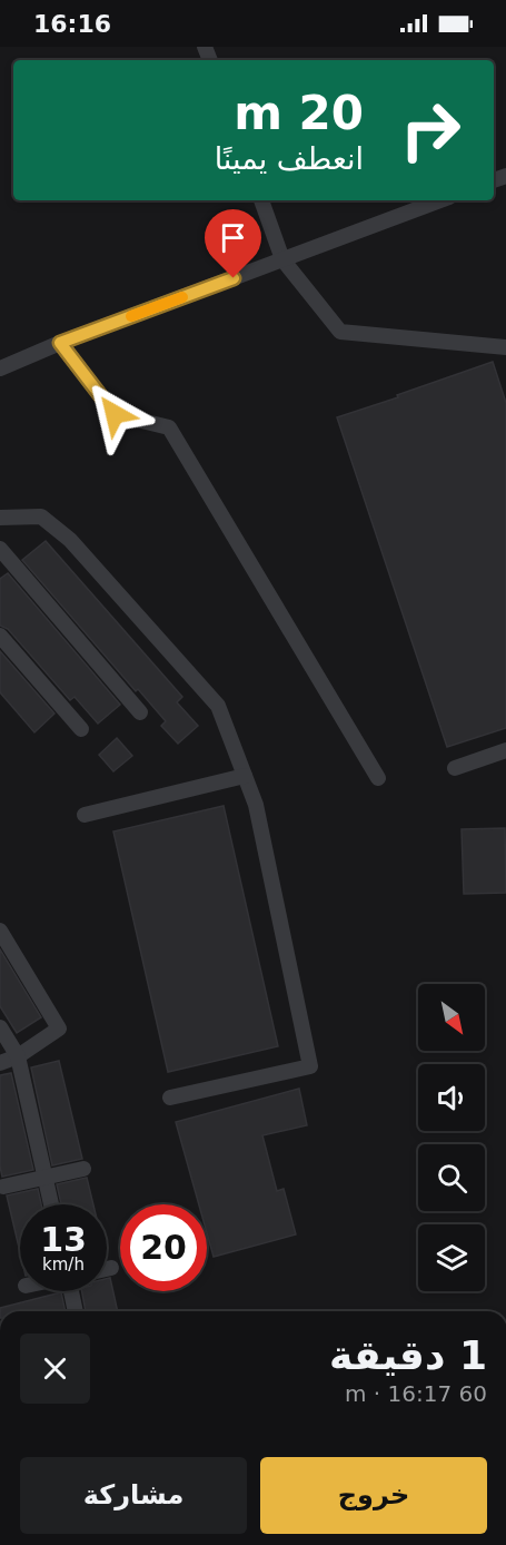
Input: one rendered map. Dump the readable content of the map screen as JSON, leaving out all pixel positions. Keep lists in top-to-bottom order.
{
  "north": "bottom right",
  "page": {
    "status": "16:16",
    "turn": ["20 m", "انعطف يمينًا"],
    "speed": "13 km/h",
    "limit": "20",
    "heading": ["1 دقيقة", "60 m · 16:17"],
    "buttons": ["خروج", "مشاركة"]
  }
}
